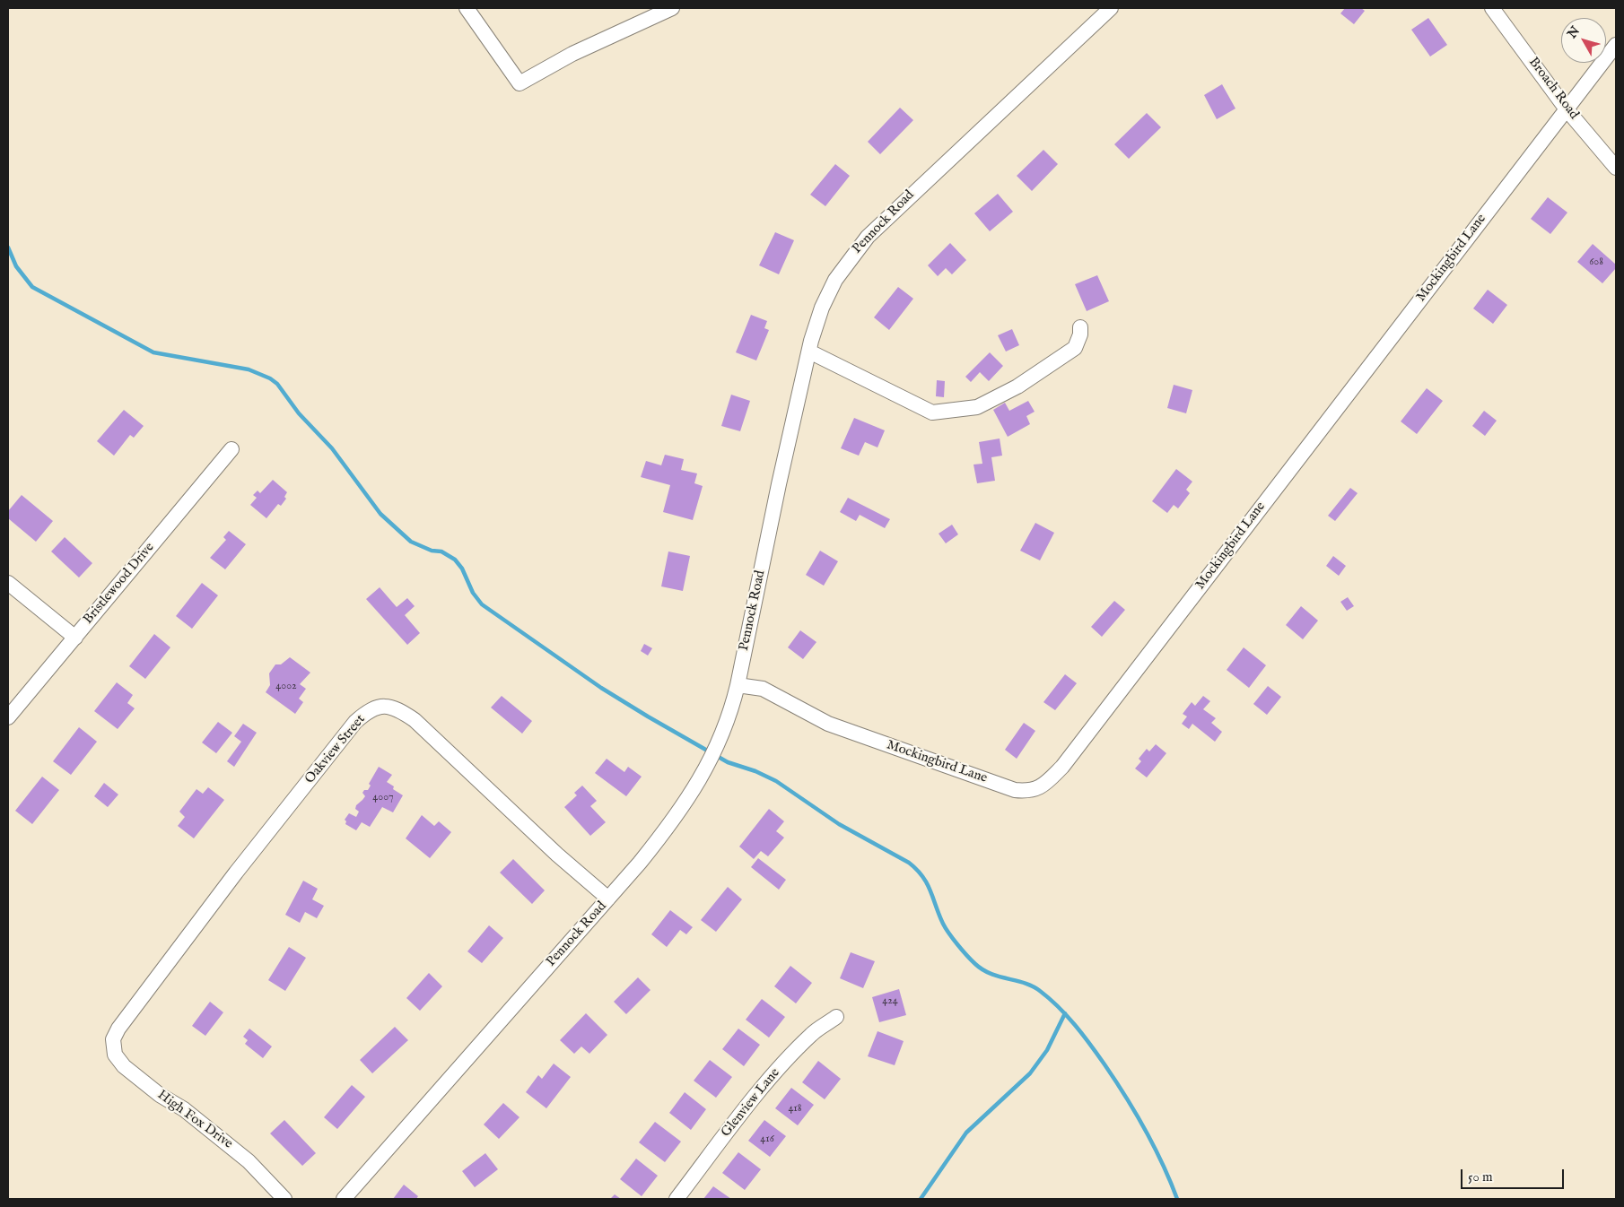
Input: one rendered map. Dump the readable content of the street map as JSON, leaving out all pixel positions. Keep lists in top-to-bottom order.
{
  "streets": {
    "street": [
      "Broach Road",
      "Pennock Road",
      "Mockingbird Lane",
      "Bristlewood Drive",
      "Oakview Street",
      "Glenview Lane",
      "High Fox Drive"
    ]
  },
  "crossings": [
    ["Broach Road", "Mockingbird Lane"],
    ["Pennock Road", "Mockingbird Lane"],
    ["Pennock Road", "Oakview Street"],
    ["Oakview Street", "High Fox Drive"]
  ],
  "house_numbers": [
    "608",
    "4002",
    "4007",
    "424",
    "418",
    "416"
  ],
  "scale_bar": "50 m",
  "north": "top left"
}
